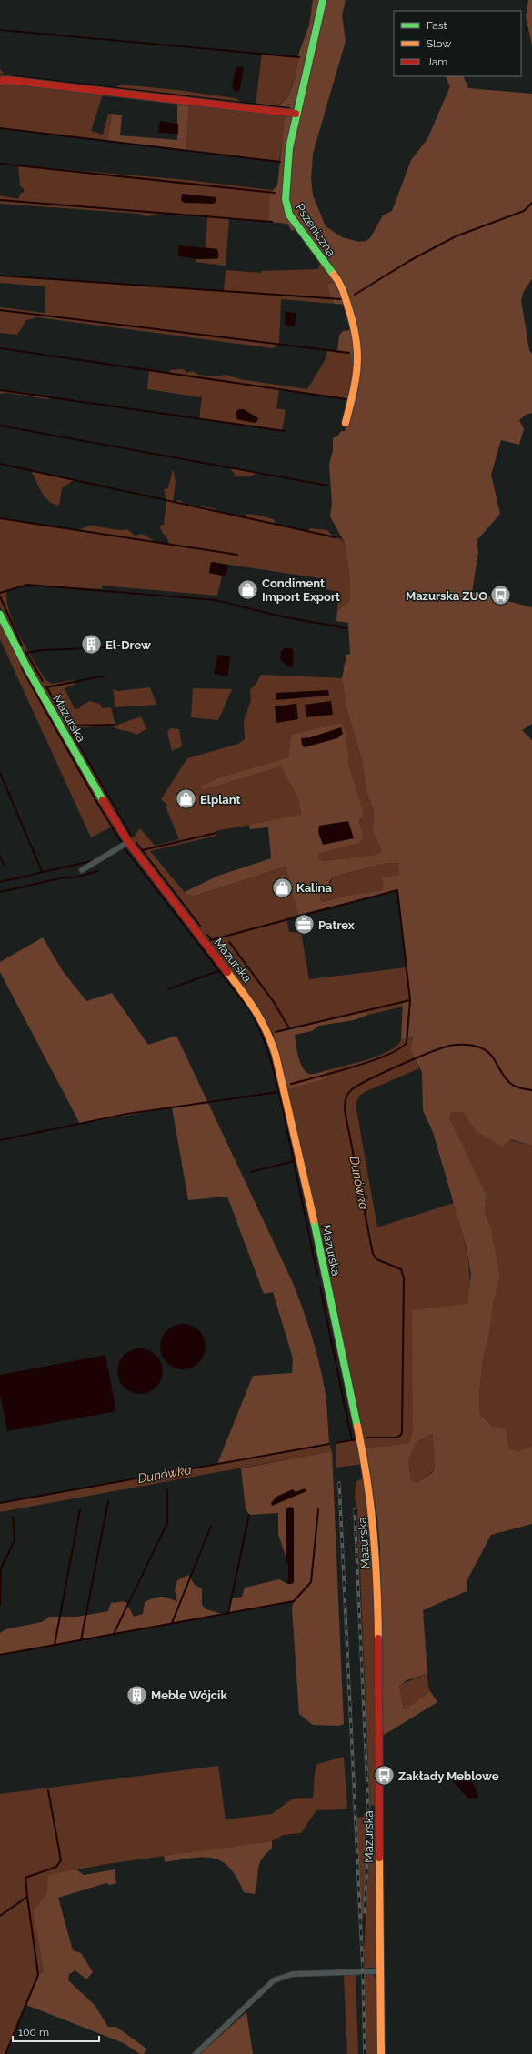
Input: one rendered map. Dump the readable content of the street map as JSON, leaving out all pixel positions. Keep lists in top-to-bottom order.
{
  "streets": {
    "main road": ["Pszeniczna", "Mazurska"]
  },
  "water": ["Dunówka"],
  "places": {
    "shop": ["Condiment Import Export", "Elplant", "Kalina"],
    "bus stop": ["Mazurska ZUO", "Zakłady Meblowe"],
    "building": ["El-Drew", "Meble Wójcik"],
    "office": ["Patrex"]
  },
  "legend": ["Fast", "Slow", "Jam"],
  "scale_bar": "100 m"
}
